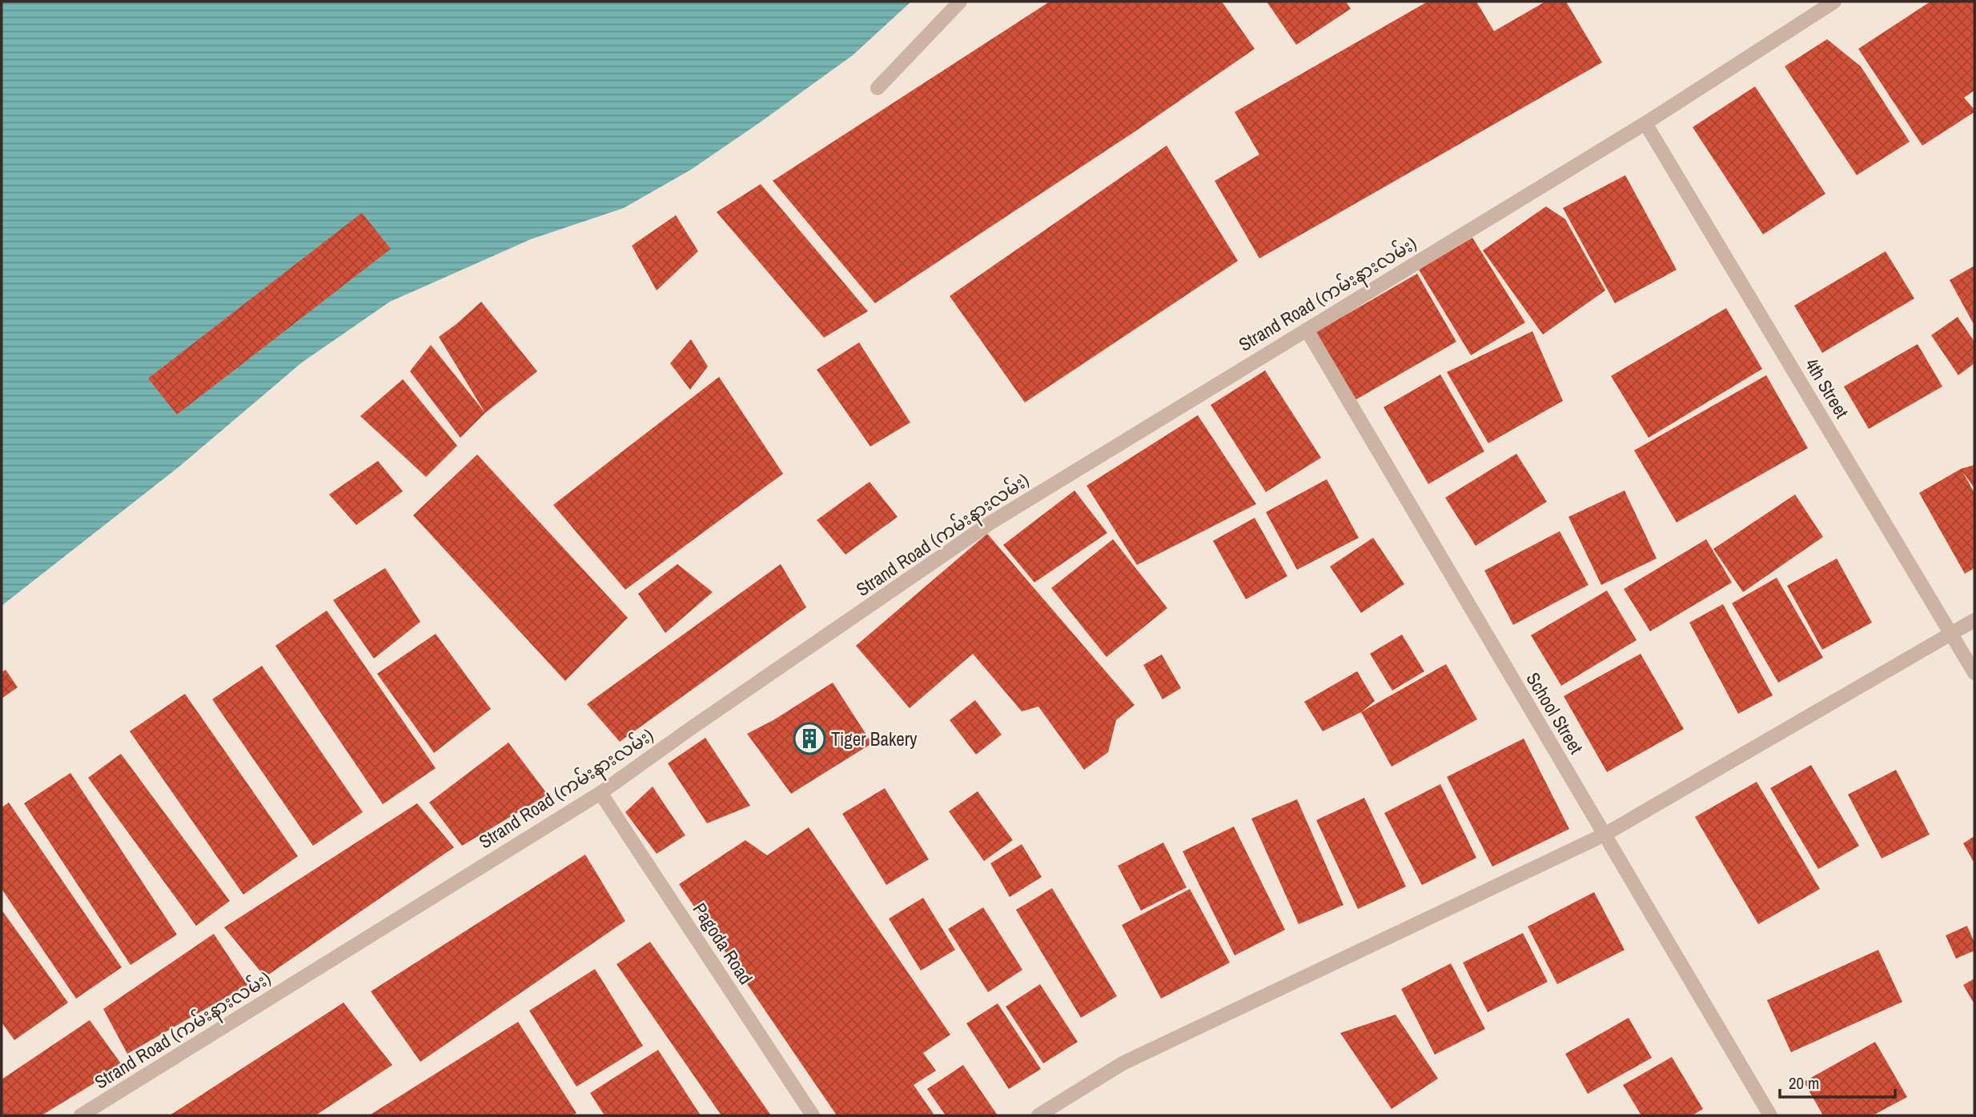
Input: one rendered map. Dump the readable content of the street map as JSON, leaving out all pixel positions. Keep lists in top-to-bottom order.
{
  "streets": {
    "street": [
      "Strand Road (ကမ်းနားလမ်း)",
      "4th Street",
      "School Street",
      "Pagoda Road"
    ]
  },
  "crossings": [
    ["Strand Road (ကမ်းနားလမ်း)", "4th Street"],
    ["Strand Road (ကမ်းနားလမ်း)", "School Street"],
    ["Strand Road (ကမ်းနားလမ်း)", "Pagoda Road"]
  ],
  "places": {
    "building": ["Tiger Bakery"]
  },
  "scale_bar": "20 m"
}
